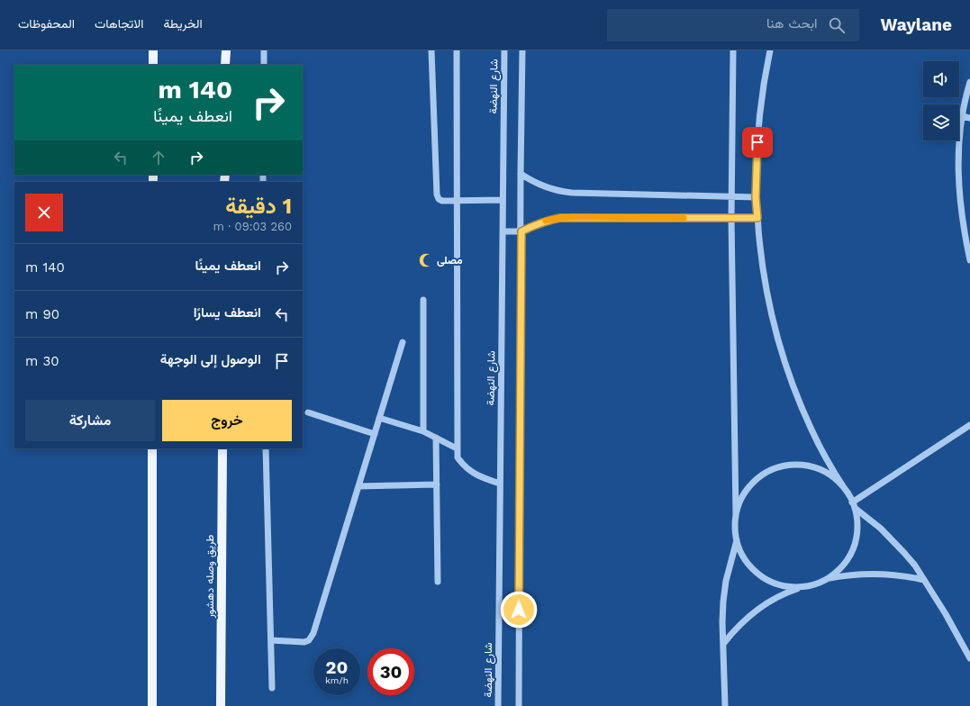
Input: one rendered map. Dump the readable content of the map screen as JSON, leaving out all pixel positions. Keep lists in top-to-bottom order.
{
  "streets": {
    "main road": ["طريق وصله دهشور"],
    "street": ["شارع النهضة"]
  },
  "places": {
    "mosque": ["مصلى"]
  },
  "page": {
    "header": "Waylane",
    "search": "ابحث هنا",
    "nav": ["الخريطة", "الاتجاهات", "المحفوظات"],
    "turn": ["140 m", "انعطف يمينًا"],
    "heading": ["1 دقيقة", "260 m · 09:03"],
    "list": [
      {
        "name": "انعطف يمينًا",
        "value": "140 m"
      },
      {
        "name": "انعطف يسارًا",
        "value": "90 m"
      },
      {
        "name": "الوصول إلى الوجهة",
        "value": "30 m"
      }
    ],
    "buttons": ["خروج", "مشاركة"],
    "speed": "20 km/h",
    "limit": "30"
  }
}
